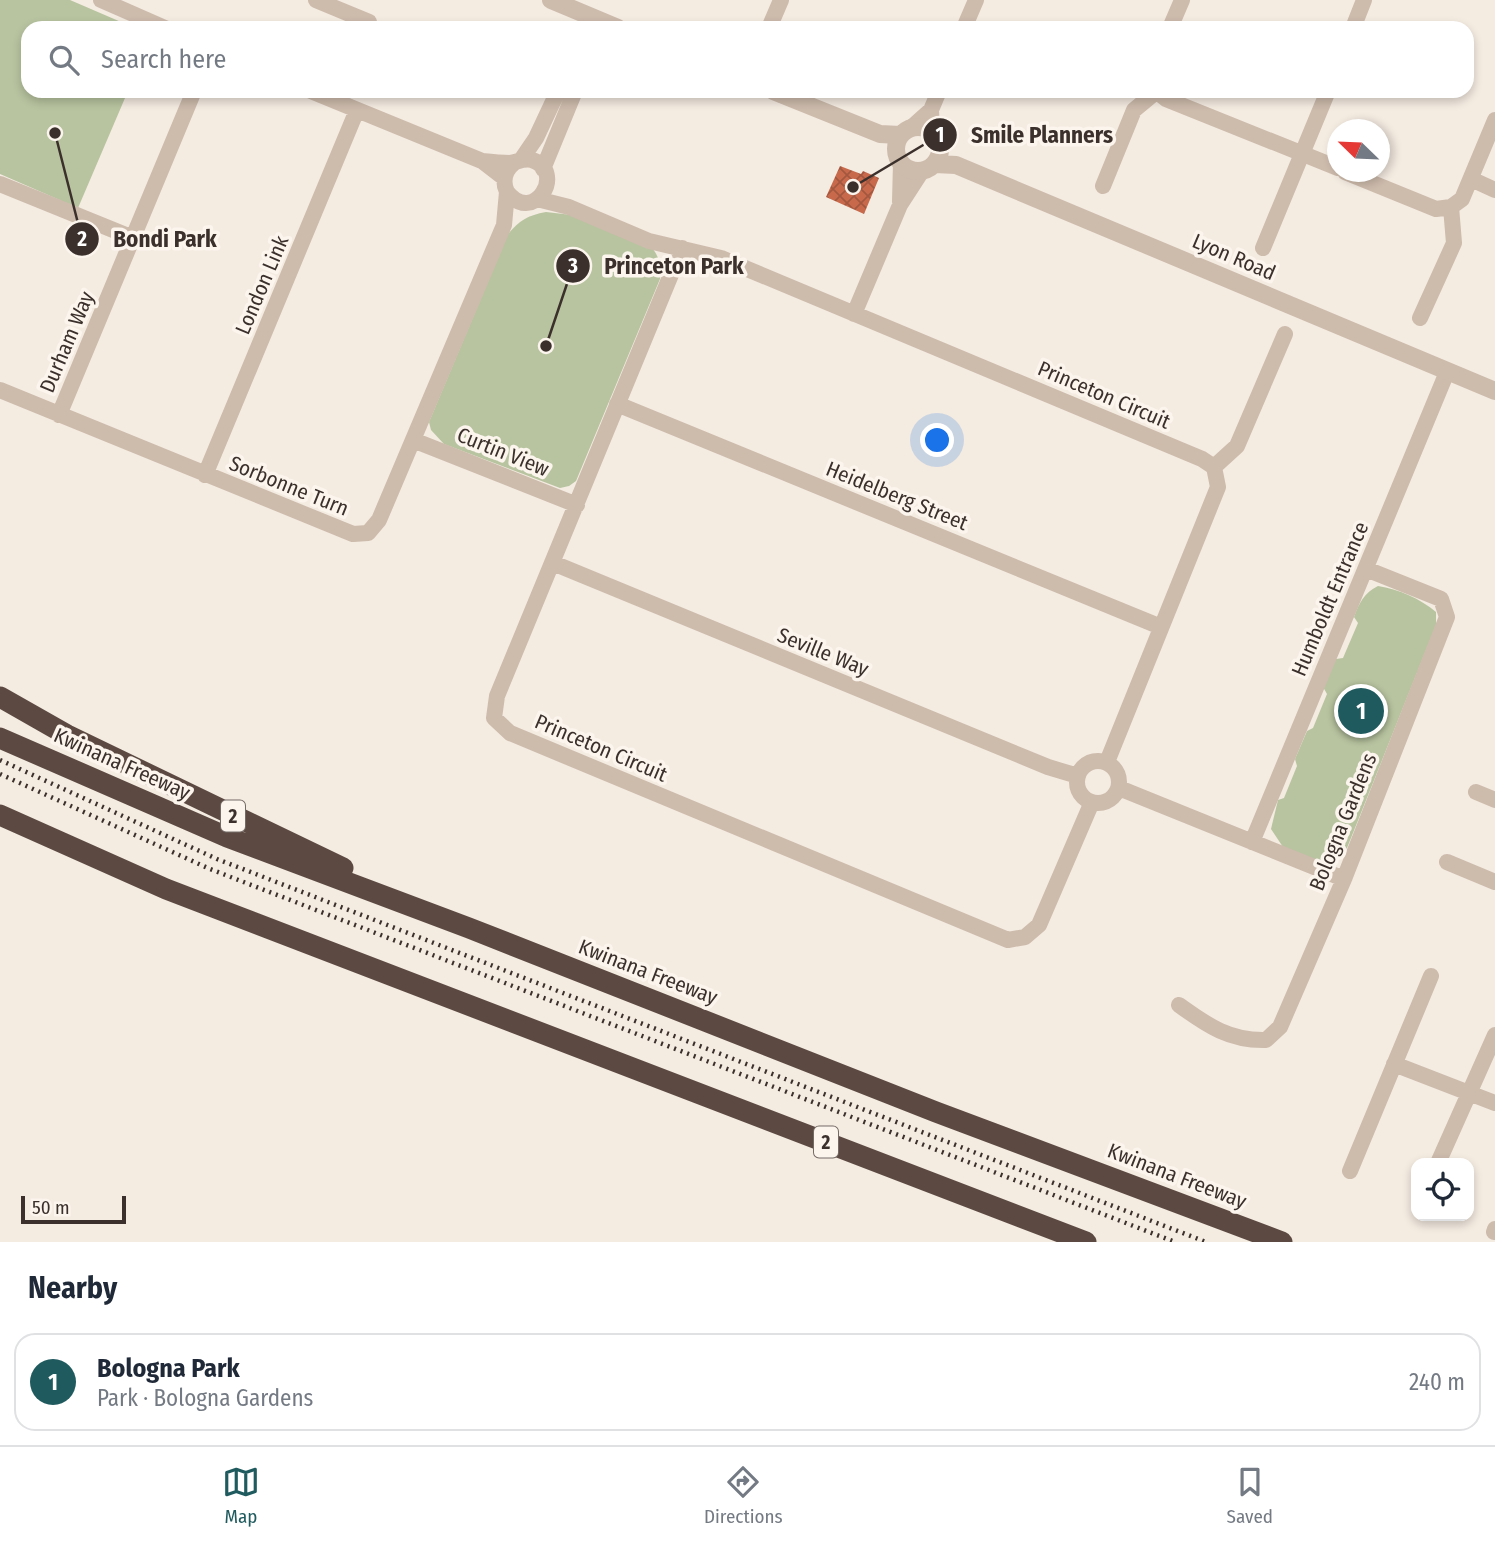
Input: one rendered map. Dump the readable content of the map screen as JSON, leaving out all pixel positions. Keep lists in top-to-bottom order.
{
  "streets": {
    "highway": ["Kwinana Freeway", "2"],
    "street": [
      "Lyon Road",
      "London Link",
      "Durham Way",
      "Princeton Circuit",
      "Curtin View",
      "Sorbonne Turn",
      "Heidelberg Street",
      "Humboldt Entrance",
      "Seville Way",
      "Bologna Gardens"
    ]
  },
  "crossings": [
    ["Lyon Road", "Humboldt Entrance"],
    ["London Link", "Sorbonne Turn"],
    ["Durham Way", "Sorbonne Turn"],
    ["Princeton Circuit", "Curtin View"],
    ["Princeton Circuit", "Sorbonne Turn"],
    ["Princeton Circuit", "Heidelberg Street"],
    ["Princeton Circuit", "Seville Way"],
    ["Curtin View", "Sorbonne Turn"],
    ["Humboldt Entrance", "Bologna Gardens"],
    ["Kwinana Freeway", "2"]
  ],
  "places": ["Bondi Park", "Smile Planners", "Princeton Park"],
  "scale_bar": "50 m",
  "north": "top left",
  "page": {
    "search": "Search here",
    "pins": "1",
    "scale": "50 m",
    "heading": "Nearby",
    "list": [
      {
        "mark": "1",
        "name": "Bologna Park",
        "note": "Park · Bologna Gardens",
        "value": "240 m"
      }
    ],
    "nav": ["Map", "Directions", "Saved"]
  }
}
